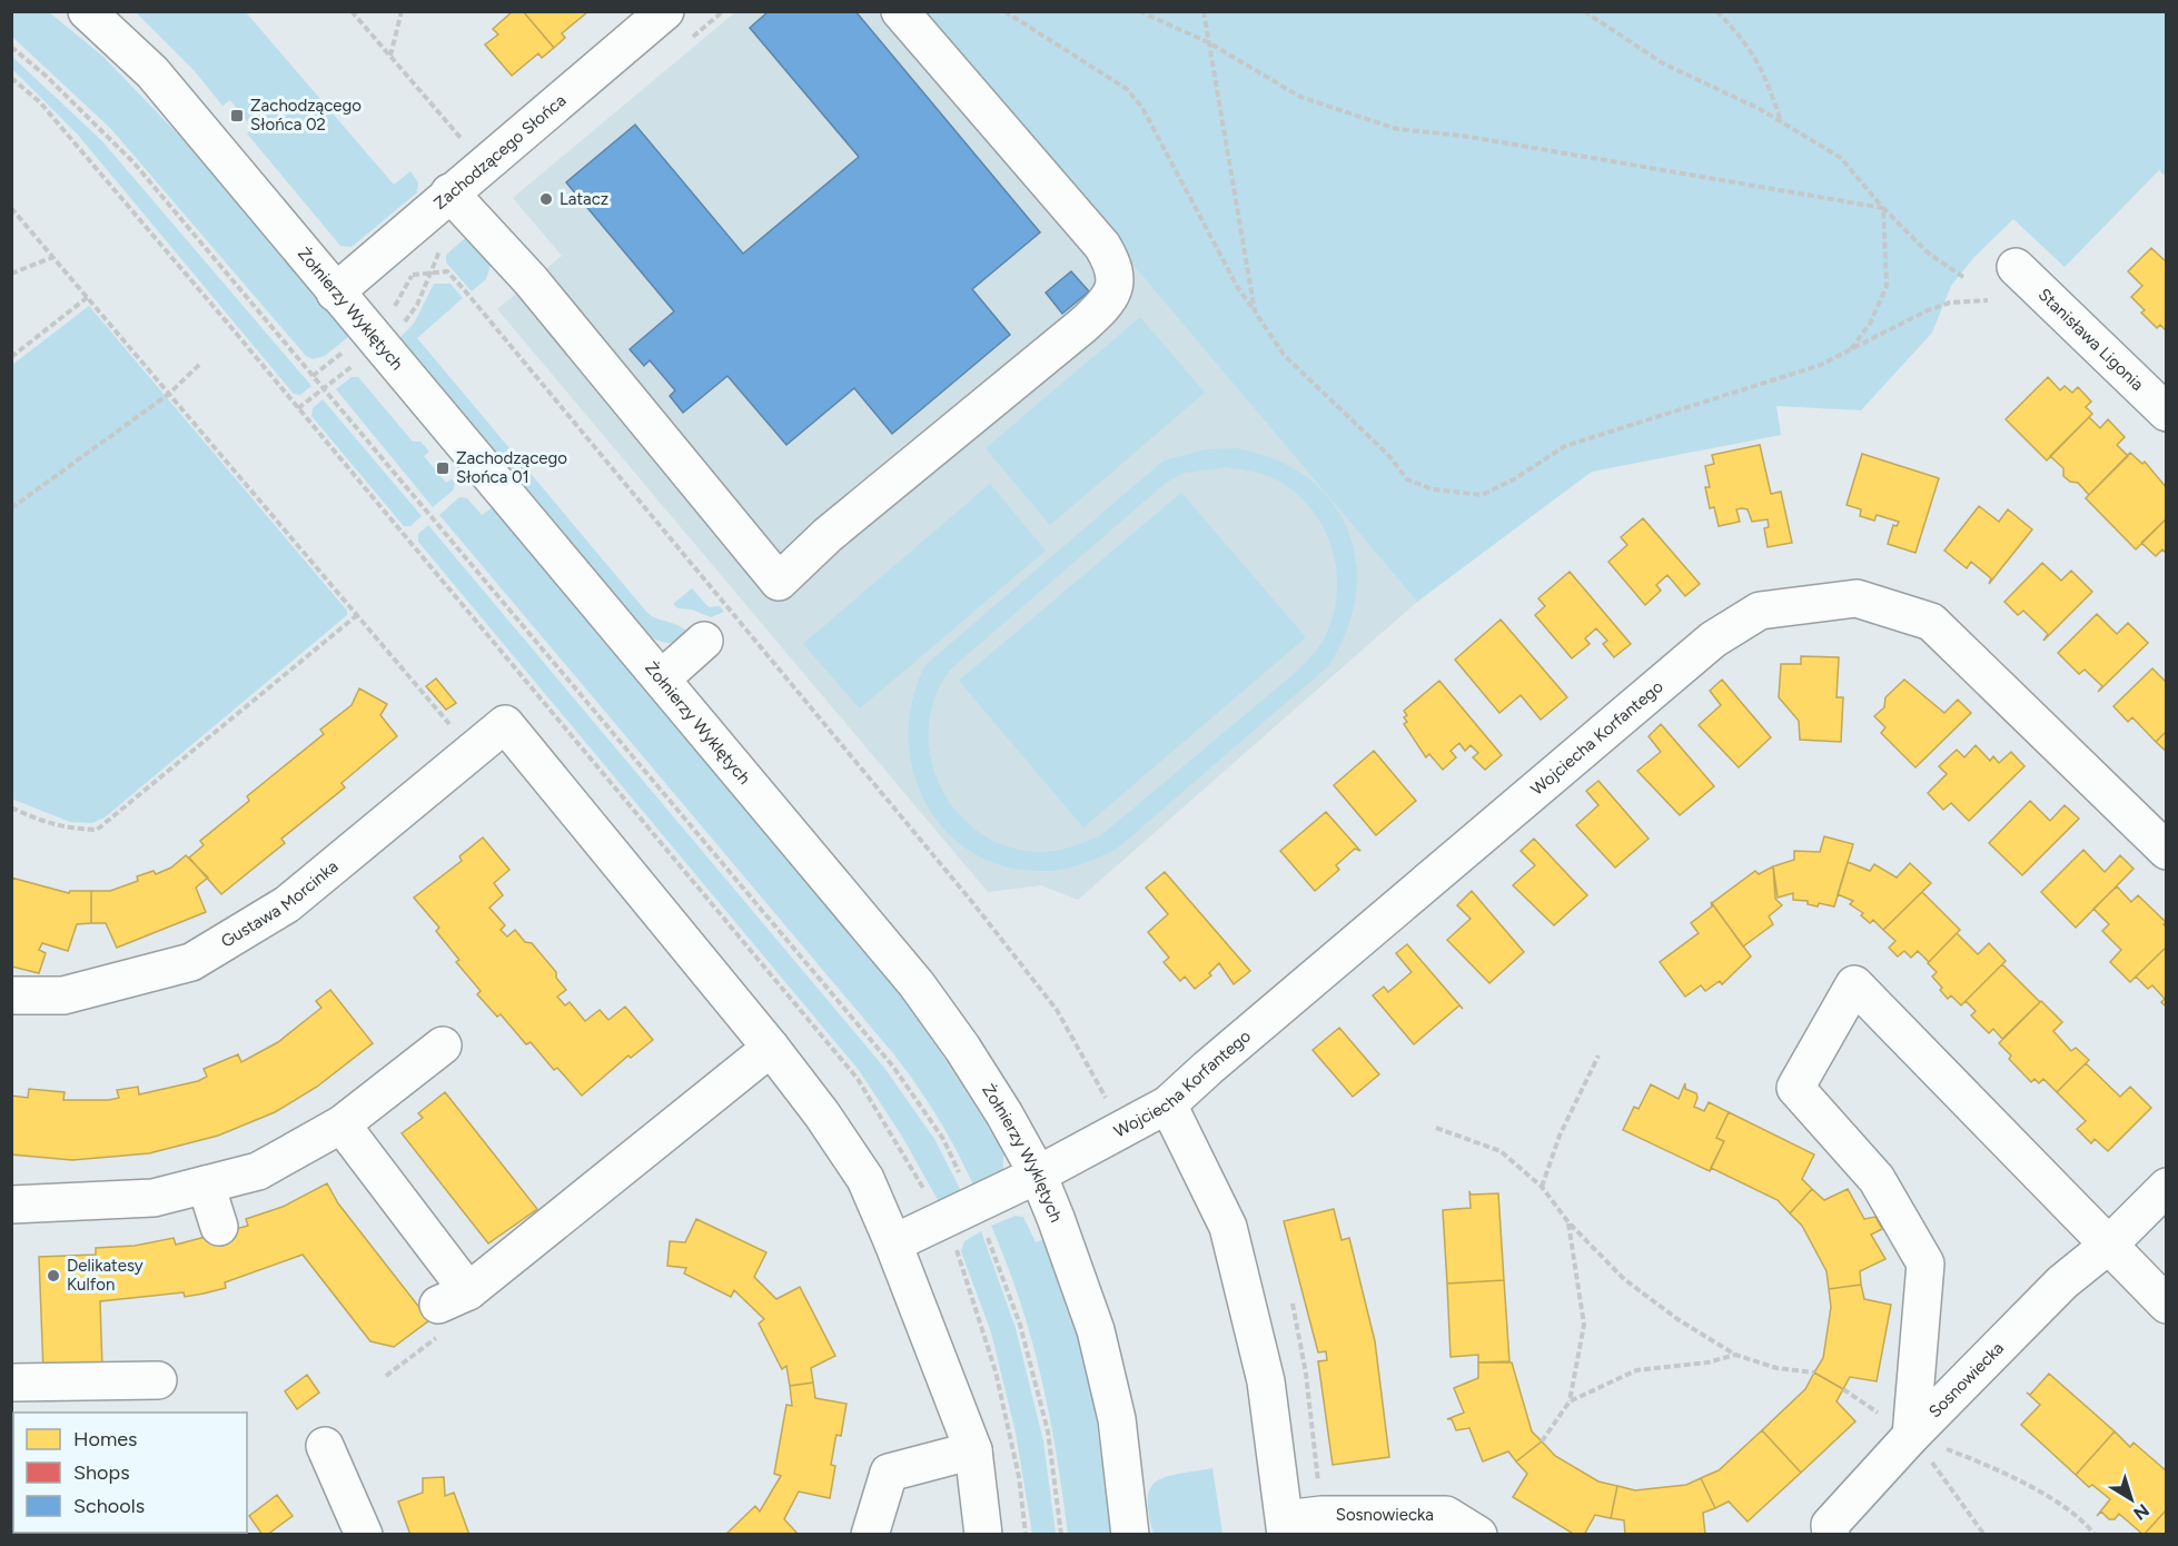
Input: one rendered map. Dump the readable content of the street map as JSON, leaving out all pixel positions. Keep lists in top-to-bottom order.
{
  "streets": {
    "street": [
      "Zachodzącego Słońca",
      "Żołnierzy Wyklętych",
      "Stanisława Ligonia",
      "Wojciecha Korfantego",
      "Gustawa Morcinka",
      "Sosnowiecka"
    ]
  },
  "crossings": [
    ["Zachodzącego Słońca", "Żołnierzy Wyklętych"],
    ["Żołnierzy Wyklętych", "Wojciecha Korfantego"]
  ],
  "places": {
    "transit": ["Zachodzącego Słońca 02", "Zachodzącego Słońca 01"],
    "other": ["Latacz", "Delikatesy Kulfon"]
  },
  "legend": ["Homes", "Shops", "Schools"],
  "north": "bottom right"
}
